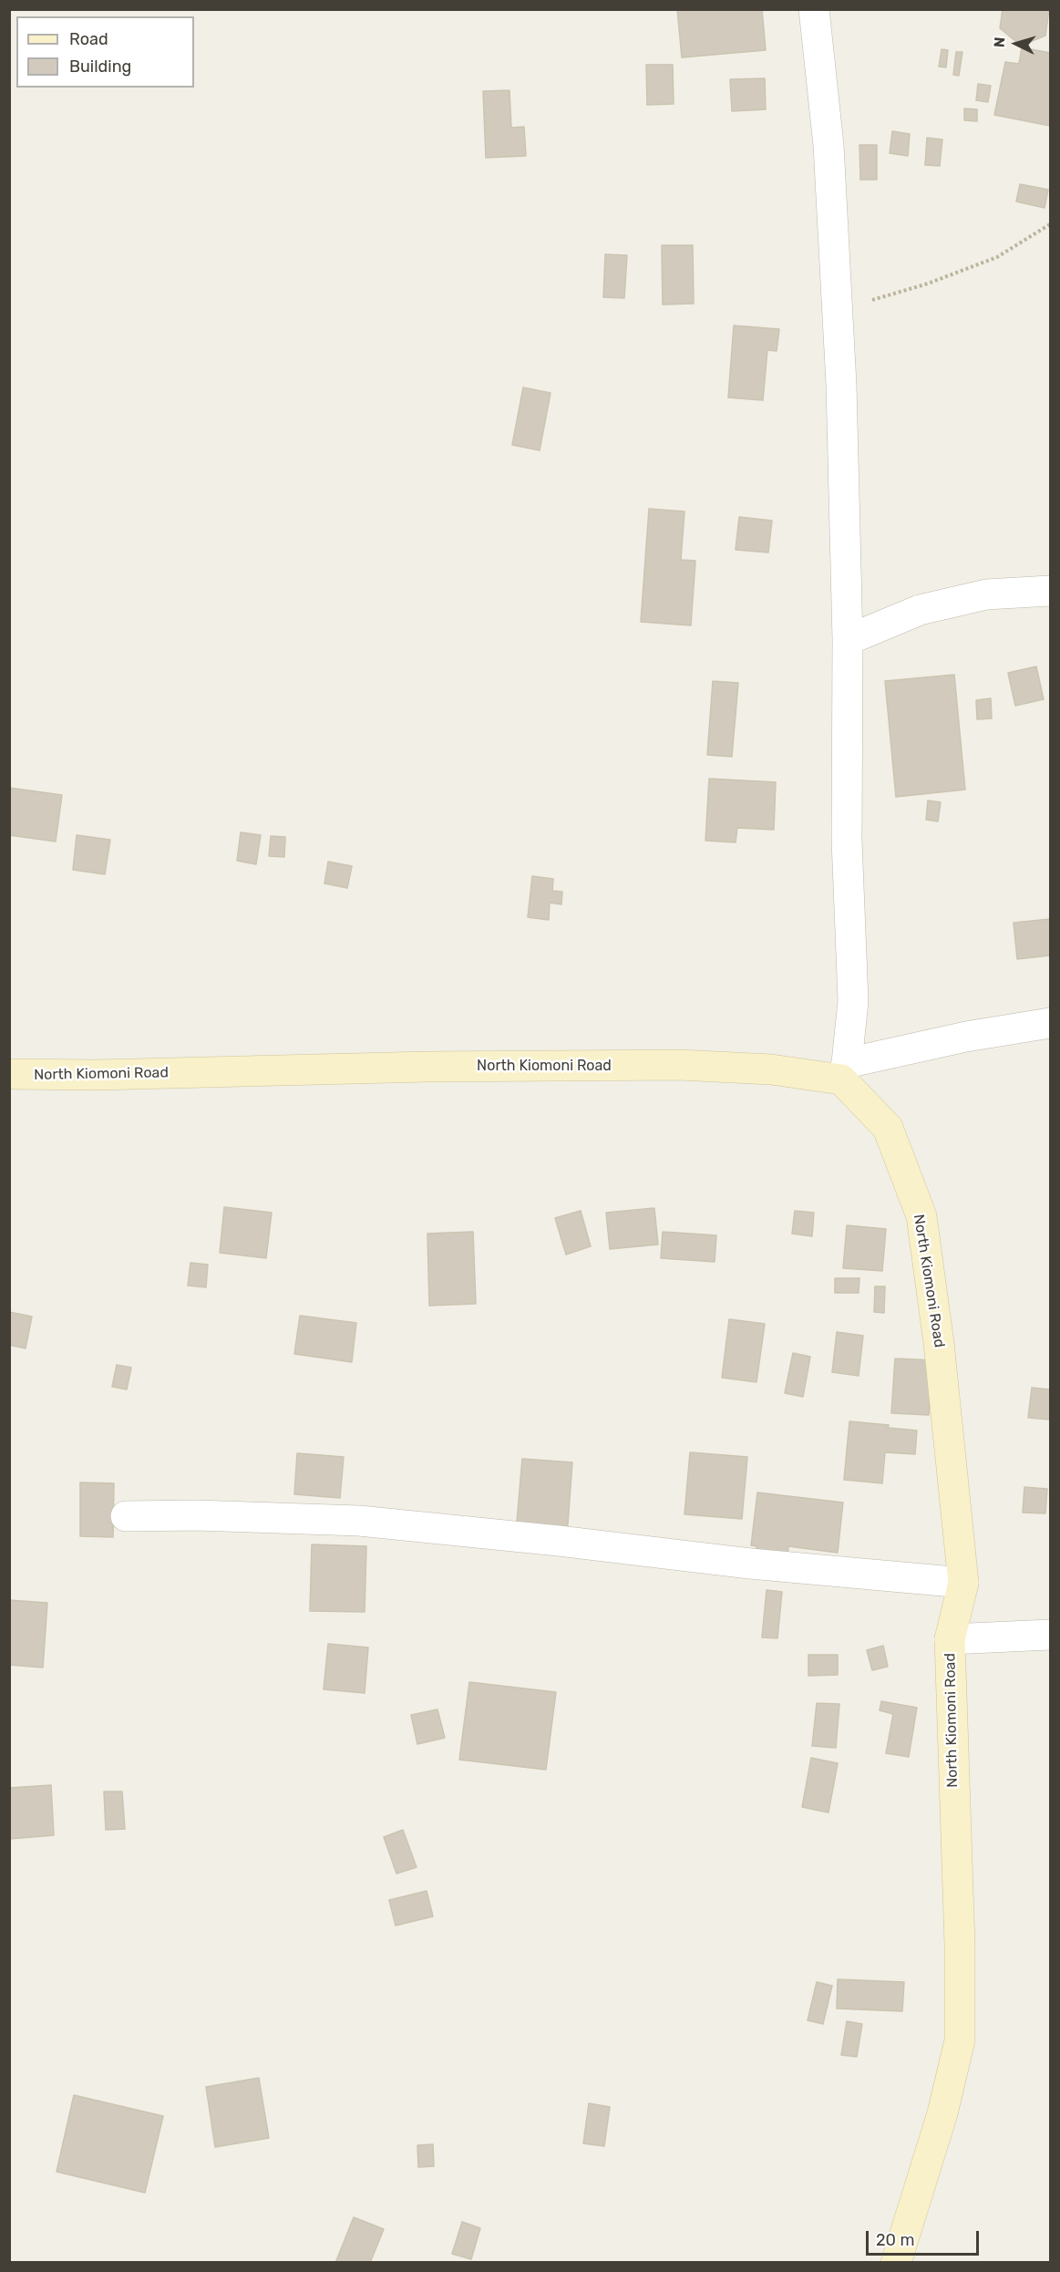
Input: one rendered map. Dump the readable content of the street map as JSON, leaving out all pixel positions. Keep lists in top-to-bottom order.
{
  "streets": {
    "main road": ["North Kiomoni Road"]
  },
  "legend": ["Road", "Building"],
  "scale_bar": "20 m",
  "north": "left"
}
